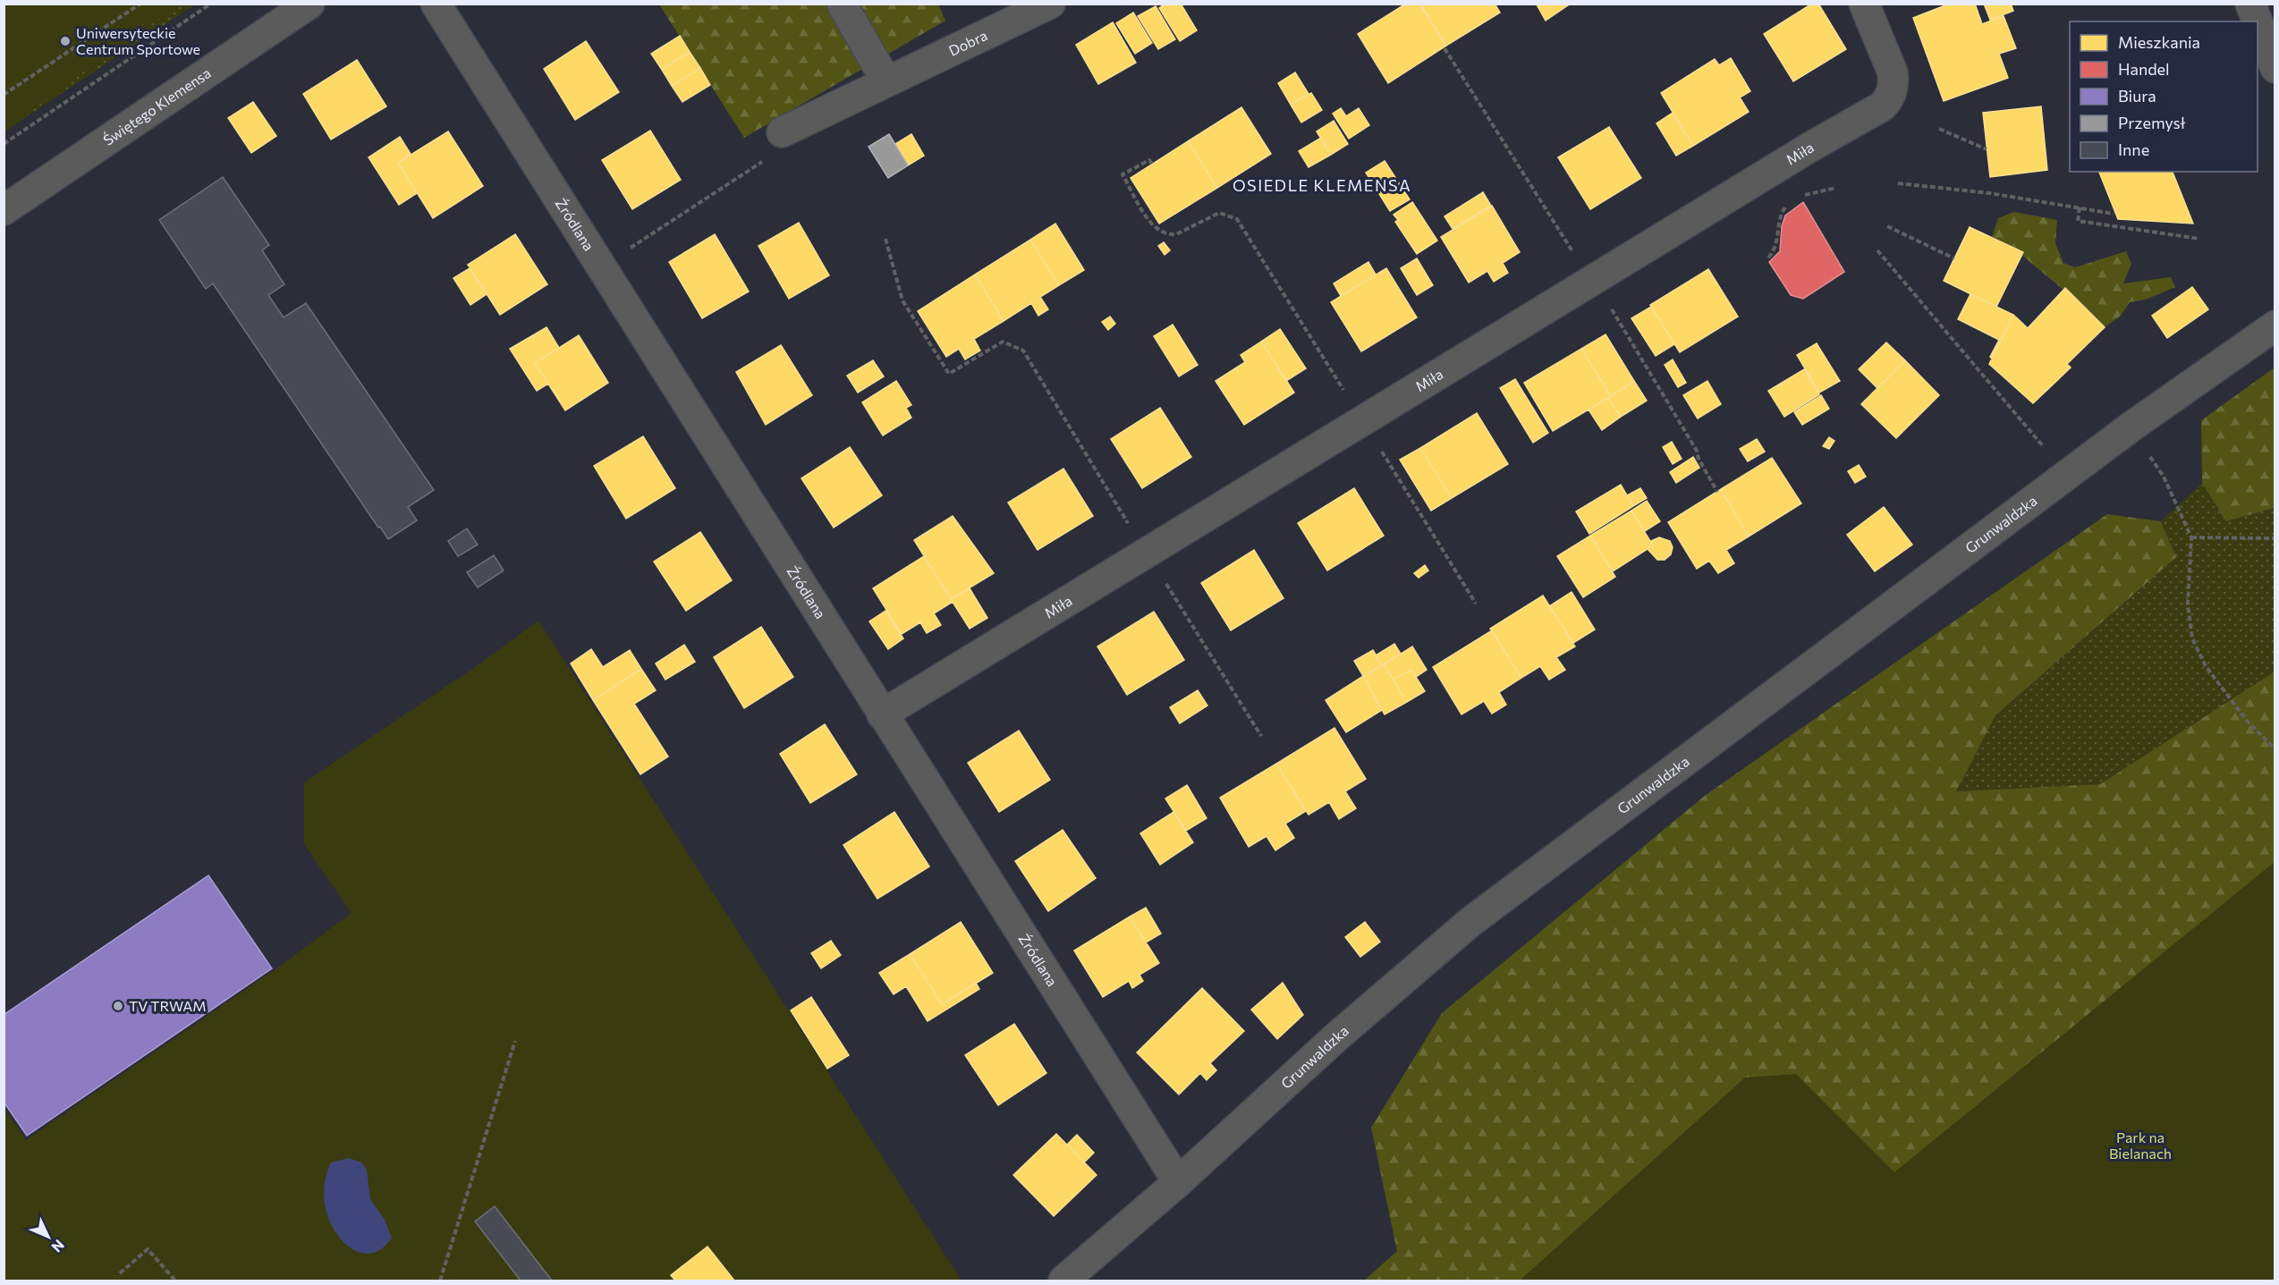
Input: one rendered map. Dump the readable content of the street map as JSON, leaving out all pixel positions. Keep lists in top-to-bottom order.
{
  "streets": {
    "street": [
      "Dobra",
      "Świętego Klemensa",
      "Miła",
      "Źródlana",
      "Grunwaldzka"
    ]
  },
  "crossings": [
    ["Miła", "Źródlana"],
    ["Źródlana", "Grunwaldzka"]
  ],
  "districts": ["OSIEDLE KLEMENSA"],
  "parks": ["Park na Bielanach"],
  "places": ["Uniwersyteckie Centrum Sportowe", "TV TRWAM"],
  "legend": [
    "Mieszkania",
    "Handel",
    "Biura",
    "Przemysł",
    "Inne"
  ],
  "north": "bottom right"
}
